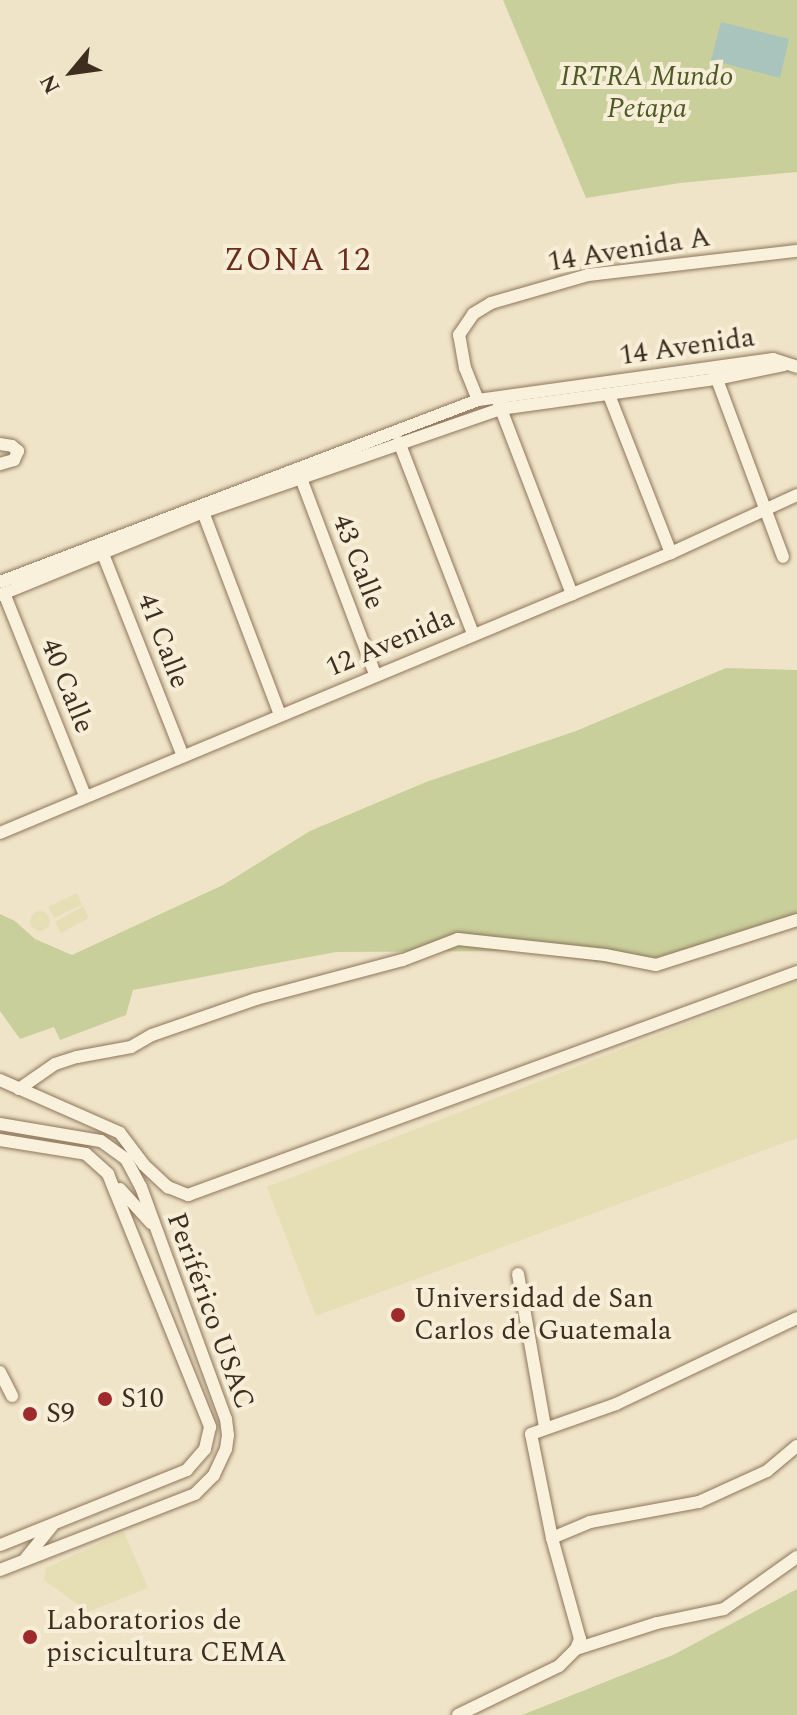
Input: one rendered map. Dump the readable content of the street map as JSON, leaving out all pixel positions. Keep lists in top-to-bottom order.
{
  "streets": {
    "street": [
      "14 Avenida A",
      "14 Avenida",
      "43 Calle",
      "41 Calle",
      "12 Avenida",
      "40 Calle",
      "Periférico USAC"
    ]
  },
  "crossings": [
    ["14 Avenida A", "14 Avenida"],
    ["14 Avenida", "43 Calle"],
    ["14 Avenida", "41 Calle"],
    ["14 Avenida", "40 Calle"],
    ["43 Calle", "12 Avenida"],
    ["41 Calle", "12 Avenida"],
    ["12 Avenida", "40 Calle"]
  ],
  "districts": ["ZONA 12"],
  "parks": ["IRTRA Mundo Petapa"],
  "places": [
    "Universidad de San Carlos de Guatemala",
    "S10",
    "S9",
    "Laboratorios de piscicultura CEMA"
  ],
  "north": "bottom left"
}
